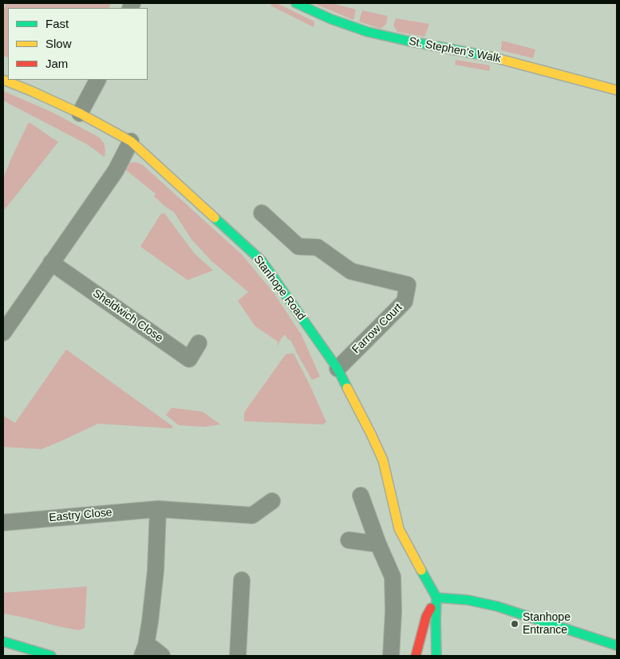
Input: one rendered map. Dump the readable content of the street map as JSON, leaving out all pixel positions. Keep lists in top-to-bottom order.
{
  "streets": {
    "street": [
      "St. Stephen's Walk",
      "Stanhope Road",
      "Sheldwich Close",
      "Farrow Court",
      "Eastry Close"
    ]
  },
  "crossings": [
    ["Stanhope Road", "Farrow Court"]
  ],
  "places": ["Stanhope Entrance"],
  "legend": ["Fast", "Slow", "Jam"]
}
